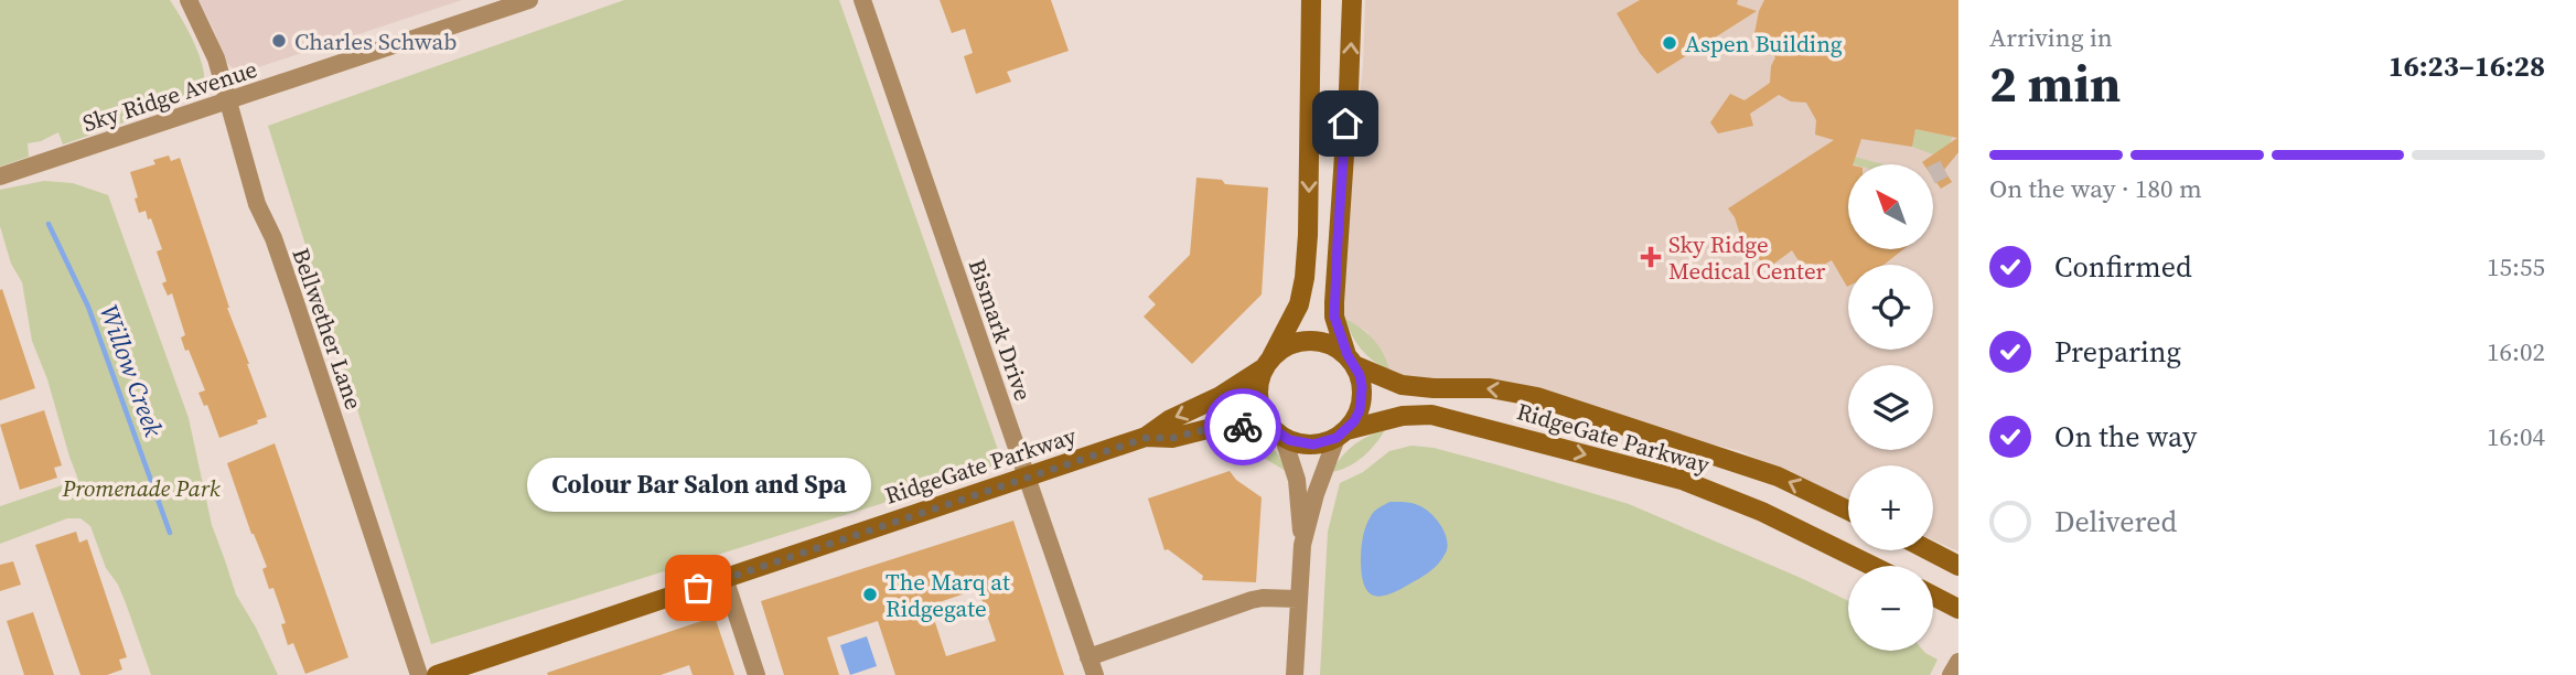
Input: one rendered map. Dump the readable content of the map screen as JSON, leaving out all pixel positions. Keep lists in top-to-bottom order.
{
  "streets": {
    "main road": ["RidgeGate Parkway"],
    "street": ["Sky Ridge Avenue", "Bellwether Lane", "Bismark Drive"]
  },
  "crossings": [
    ["Sky Ridge Avenue", "Bellwether Lane"],
    ["Bismark Drive", "RidgeGate Parkway"]
  ],
  "water": ["Willow Creek"],
  "parks": ["Promenade Park"],
  "places": {
    "other": [
      "Charles Schwab",
      "Aspen Building",
      "Colour Bar Salon and Spa",
      "The Marq at Ridgegate"
    ],
    "health": ["Sky Ridge Medical Center"]
  },
  "north": "top left",
  "page": {
    "heading": ["2 min", "Arriving in", "16:23–16:28"],
    "bar": "On the way · 180 m",
    "map_buttons": ["+", "−"],
    "list": [
      ["Confirmed", "15:55"],
      ["Preparing", "16:02"],
      ["On the way", "16:04"],
      "Delivered"
    ],
    "bubble": "Colour Bar Salon and Spa"
  }
}
